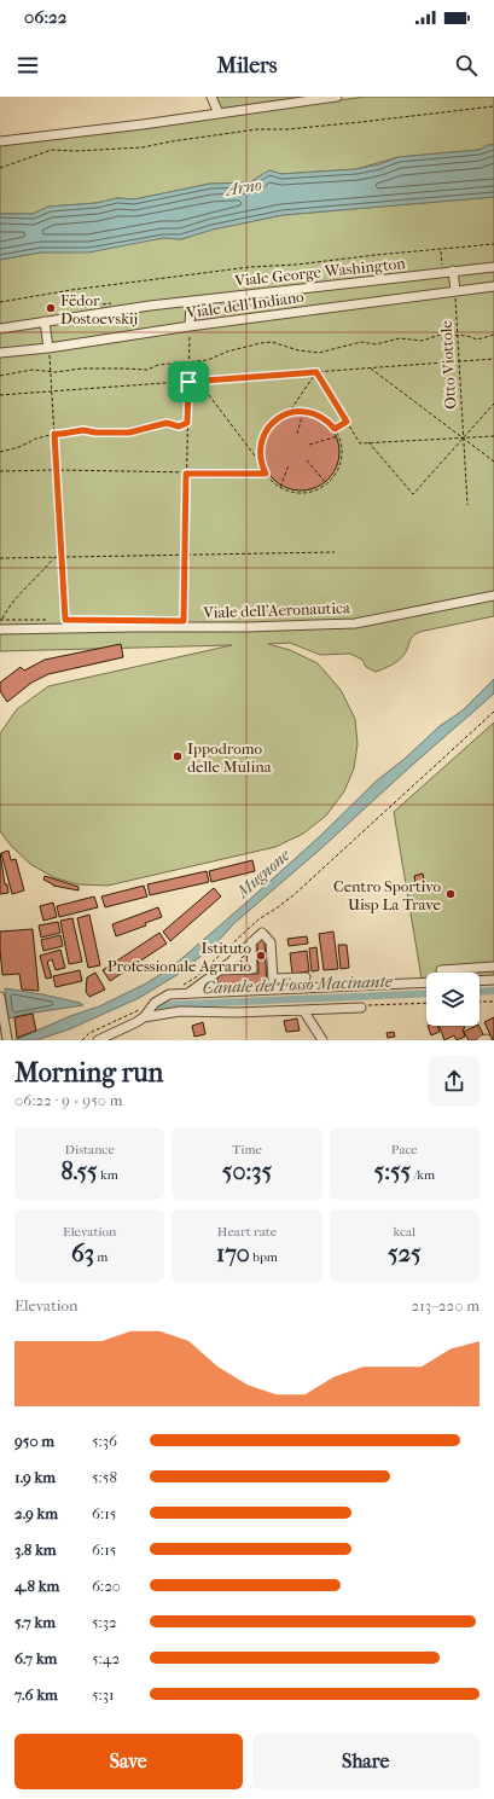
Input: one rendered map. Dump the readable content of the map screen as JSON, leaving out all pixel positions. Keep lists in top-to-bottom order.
{
  "streets": {
    "street": ["Viale George Washington", "Viale dell'Indiano", "Viale dell'Aeronautica"],
    "path": ["Otto Viottole"]
  },
  "crossings": [
    ["Viale dell'Indiano", "Otto Viottole"]
  ],
  "water": ["Arno", "Mugnone", "Canale del Fosso Macinante"],
  "places": [
    "Fëdor Dostoevskij",
    "Ippodromo delle Mulina",
    "Centro Sportivo Uisp La Trave",
    "Istituto Professionale Agrario"
  ],
  "page": {
    "status": "06:22",
    "header": "Milers",
    "heading": ["Morning run", "06:22 · 9 × 950 m"],
    "stats": [
      ["Distance", "8.55 km"],
      ["Time", "50:35"],
      ["Pace", "5:55 /km"],
      ["Elevation", "63 m"],
      ["Heart rate", "170 bpm"],
      ["kcal", "525"]
    ],
    "chart": ["Elevation", "213–220 m"],
    "list": [
      {
        "name": "950 m",
        "note": "5:36"
      },
      {
        "name": "1.9 km",
        "note": "5:58"
      },
      {
        "name": "2.9 km",
        "note": "6:15"
      },
      {
        "name": "3.8 km",
        "note": "6:15"
      },
      {
        "name": "4.8 km",
        "note": "6:20"
      },
      {
        "name": "5.7 km",
        "note": "5:32"
      },
      {
        "name": "6.7 km",
        "note": "5:42"
      },
      {
        "name": "7.6 km",
        "note": "5:31"
      }
    ],
    "buttons": ["Save", "Share"]
  }
}
